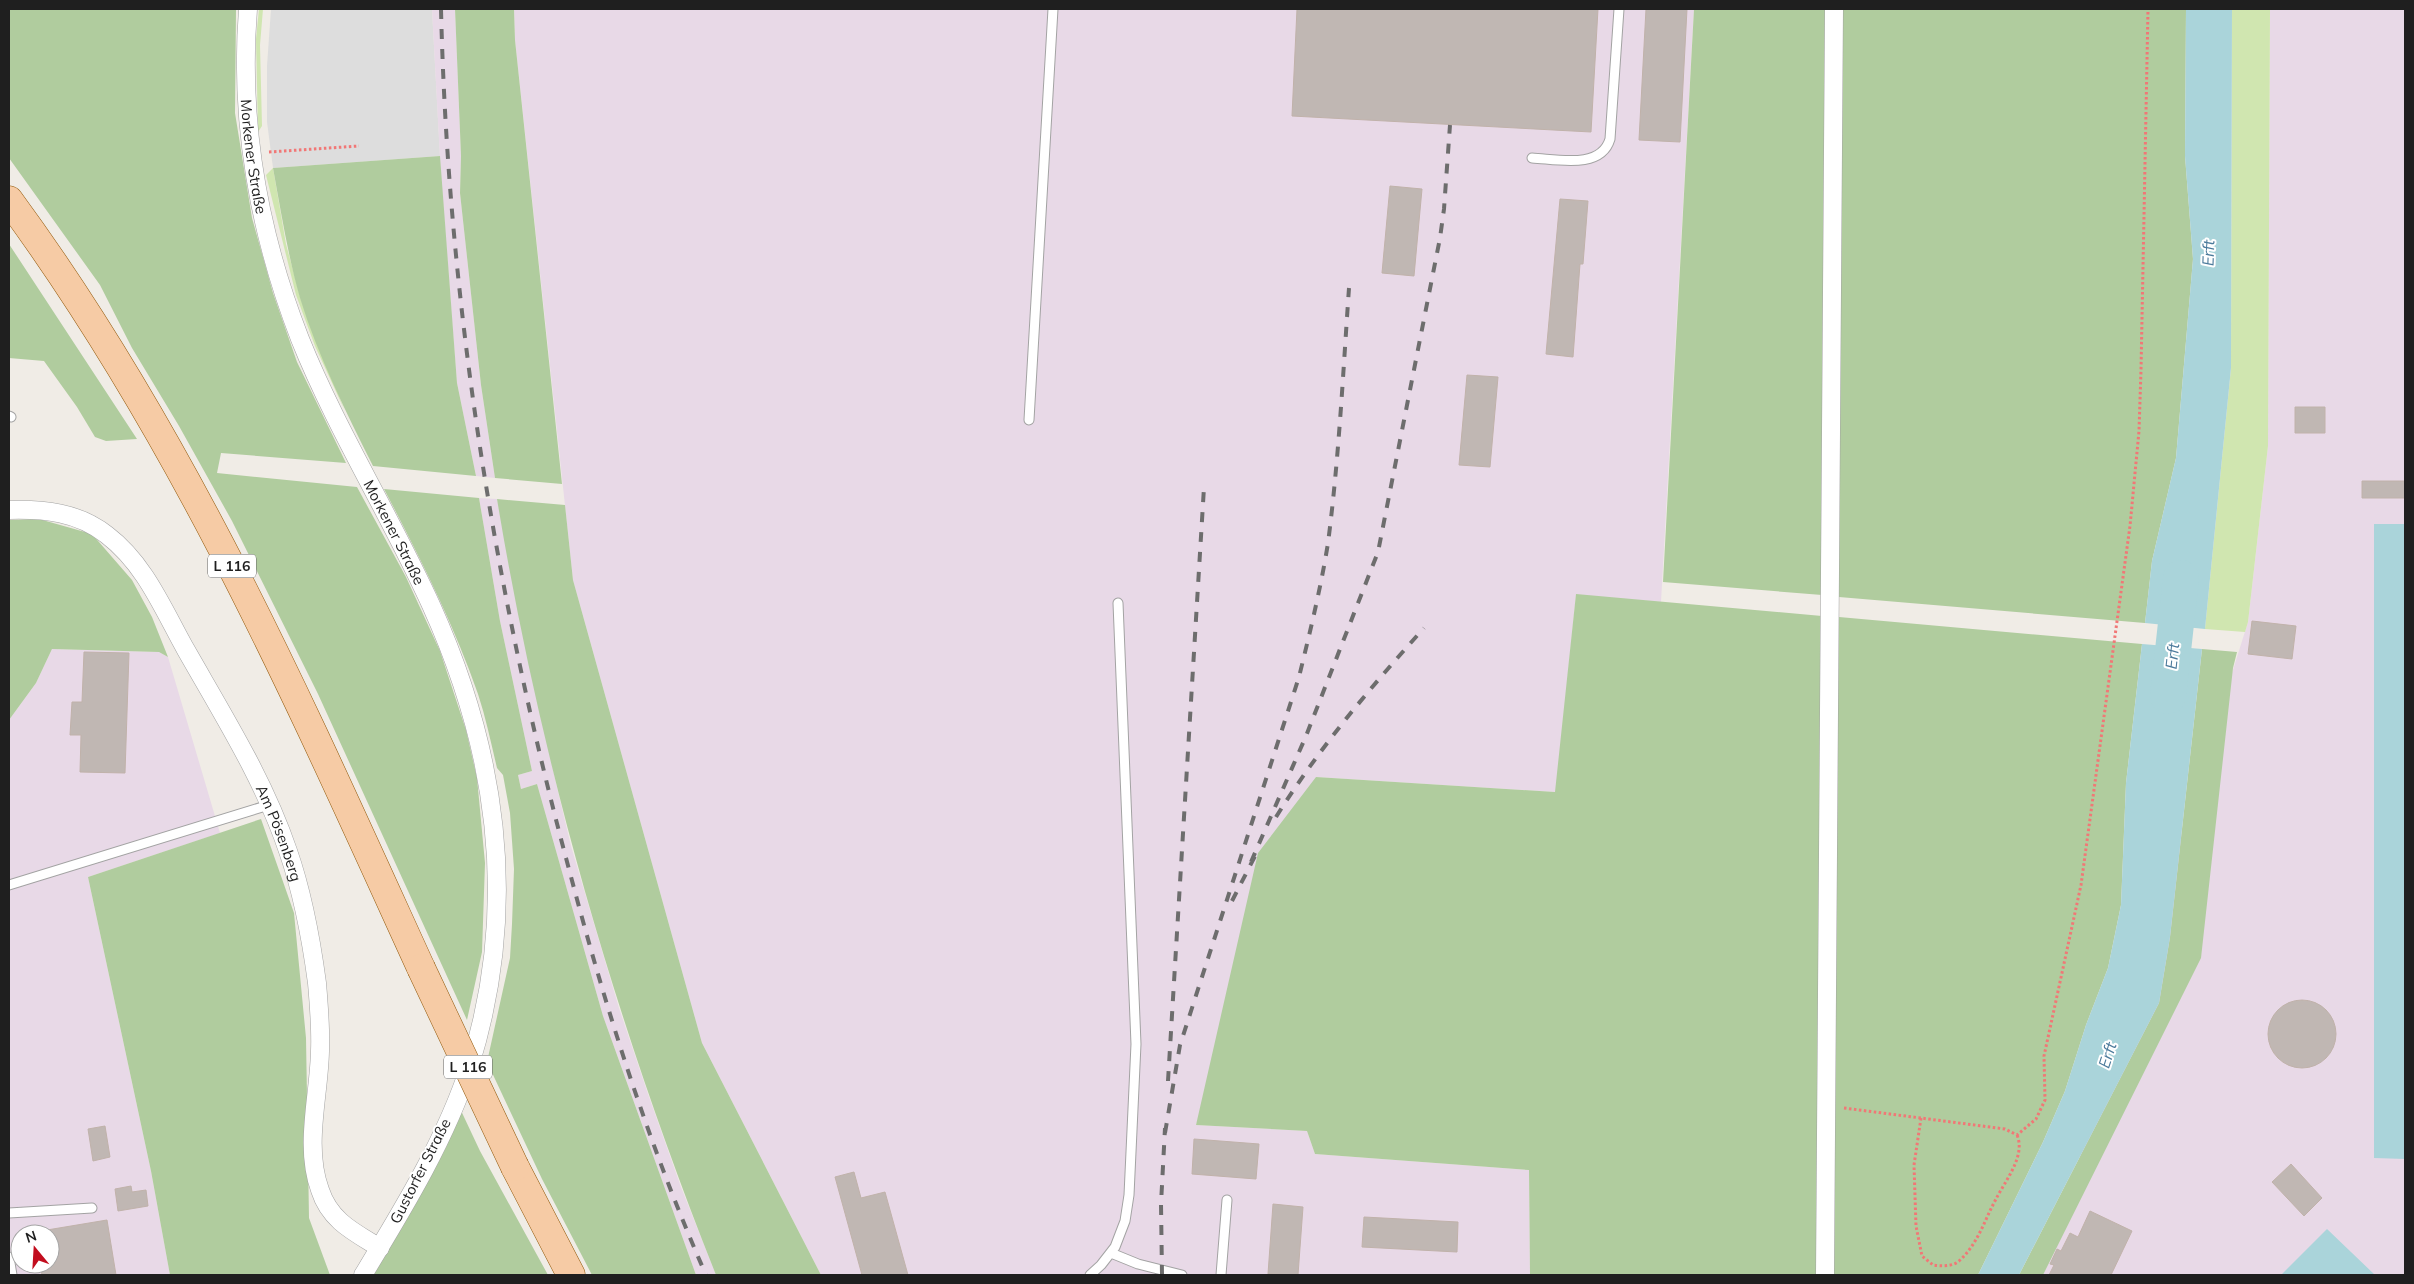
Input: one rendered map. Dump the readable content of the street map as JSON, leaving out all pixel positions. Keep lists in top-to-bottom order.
{
  "streets": {
    "main road": ["L 116"],
    "street": ["Morkener Straße", "Am Pösenberg", "Gustorfer Straße"]
  },
  "crossings": [
    ["Morkener Straße", "Gustorfer Straße"],
    ["Am Pösenberg", "Gustorfer Straße"]
  ],
  "water": ["Erft"],
  "north": "top"
}
